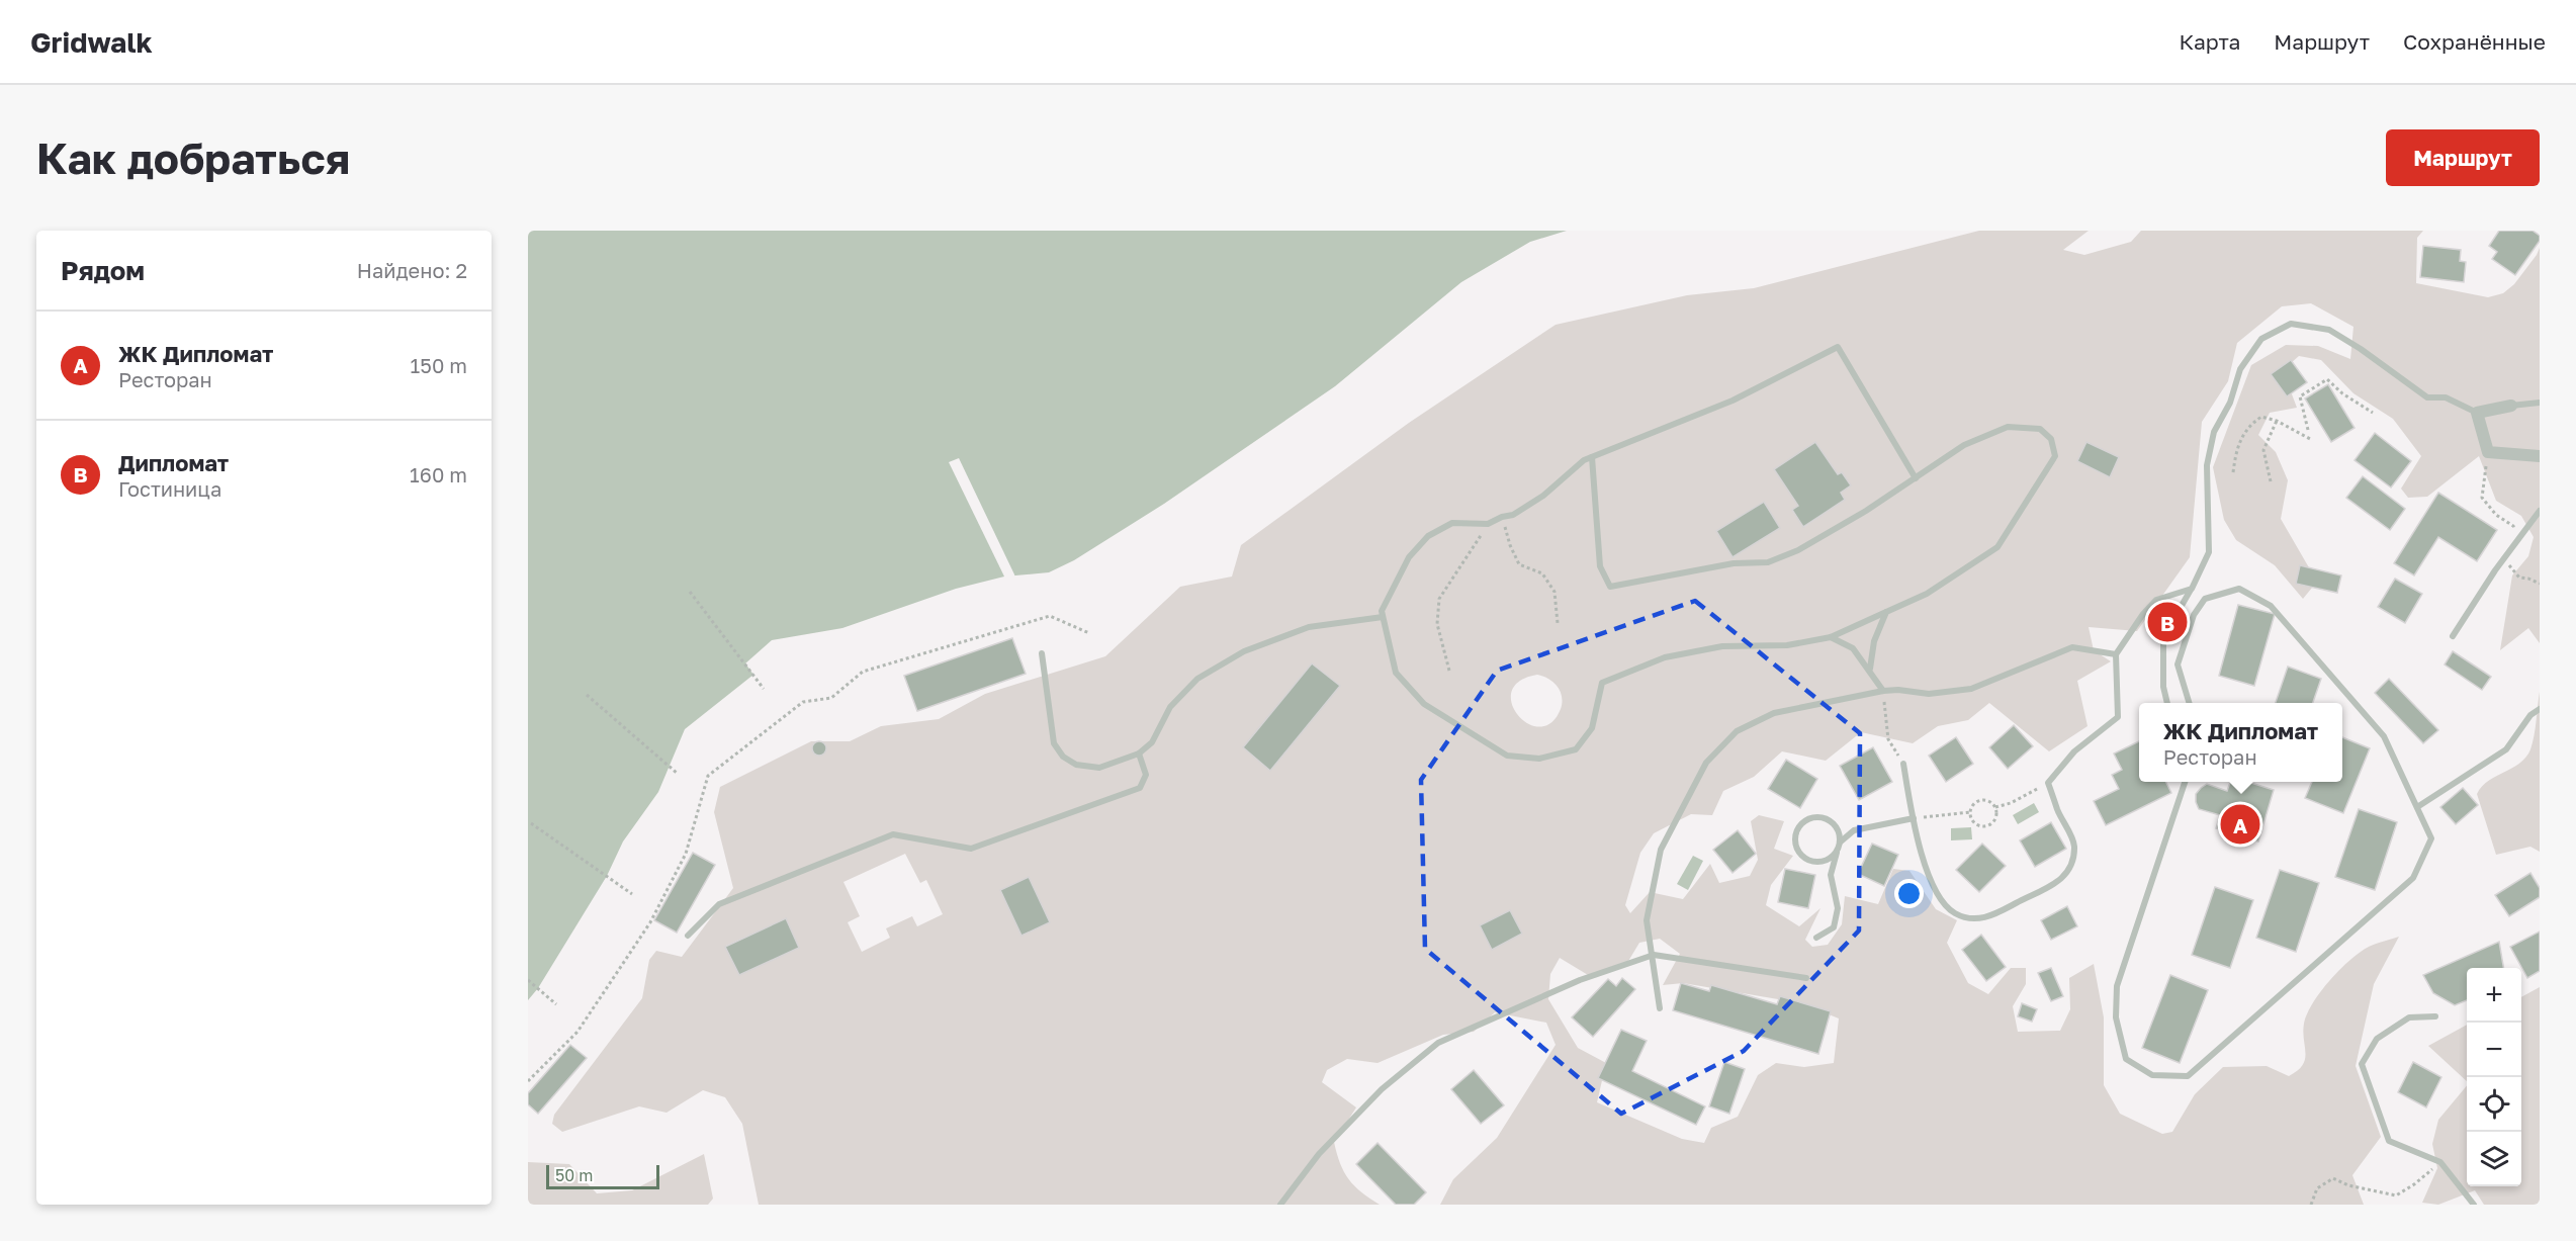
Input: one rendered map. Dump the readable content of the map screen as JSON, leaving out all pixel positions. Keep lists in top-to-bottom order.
{
  "scale_bar": "50 m",
  "page": {
    "header": "Gridwalk",
    "nav": ["Карта", "Маршрут", "Сохранённые"],
    "buttons": "Маршрут",
    "title": "Как добраться",
    "heading": ["Рядом", "Найдено: 2"],
    "list": [
      {
        "mark": "A",
        "name": "ЖК Дипломат",
        "note": "Ресторан",
        "value": "150 m"
      },
      {
        "mark": "B",
        "name": "Дипломат",
        "note": "Гостиница",
        "value": "160 m"
      }
    ],
    "pins": ["B", "A"],
    "popup": ["ЖК Дипломат", "Ресторан"],
    "map_buttons": ["+", "−"],
    "scale": "50 m"
  }
}
